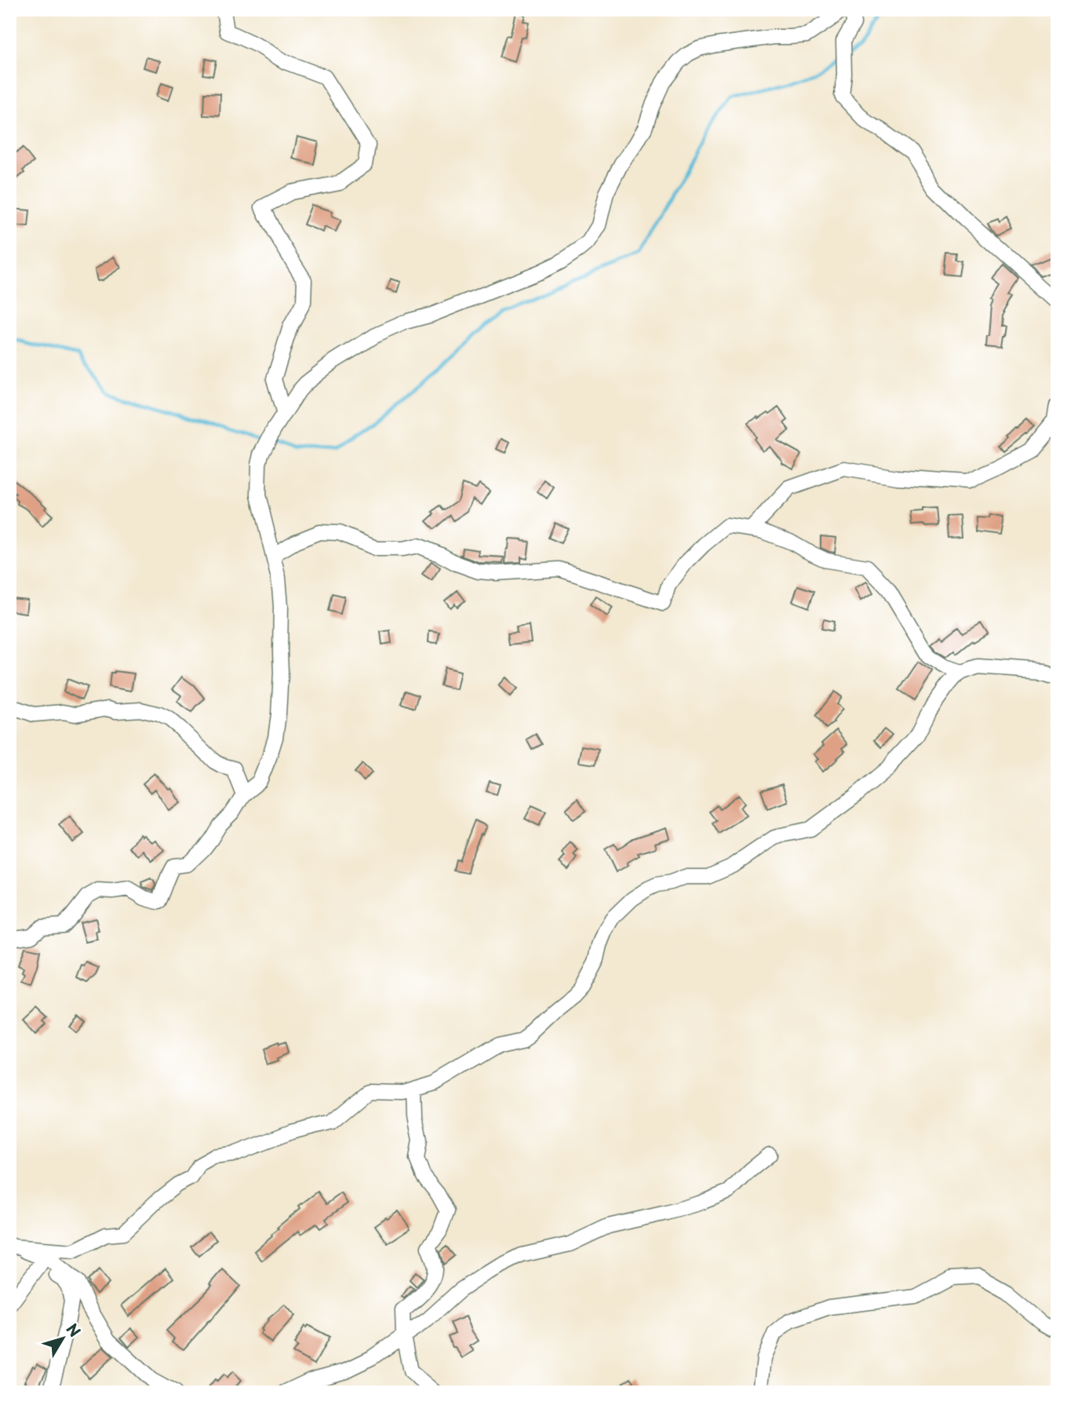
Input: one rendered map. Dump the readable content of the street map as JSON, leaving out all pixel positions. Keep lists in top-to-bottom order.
{
  "north": "top right"
}
